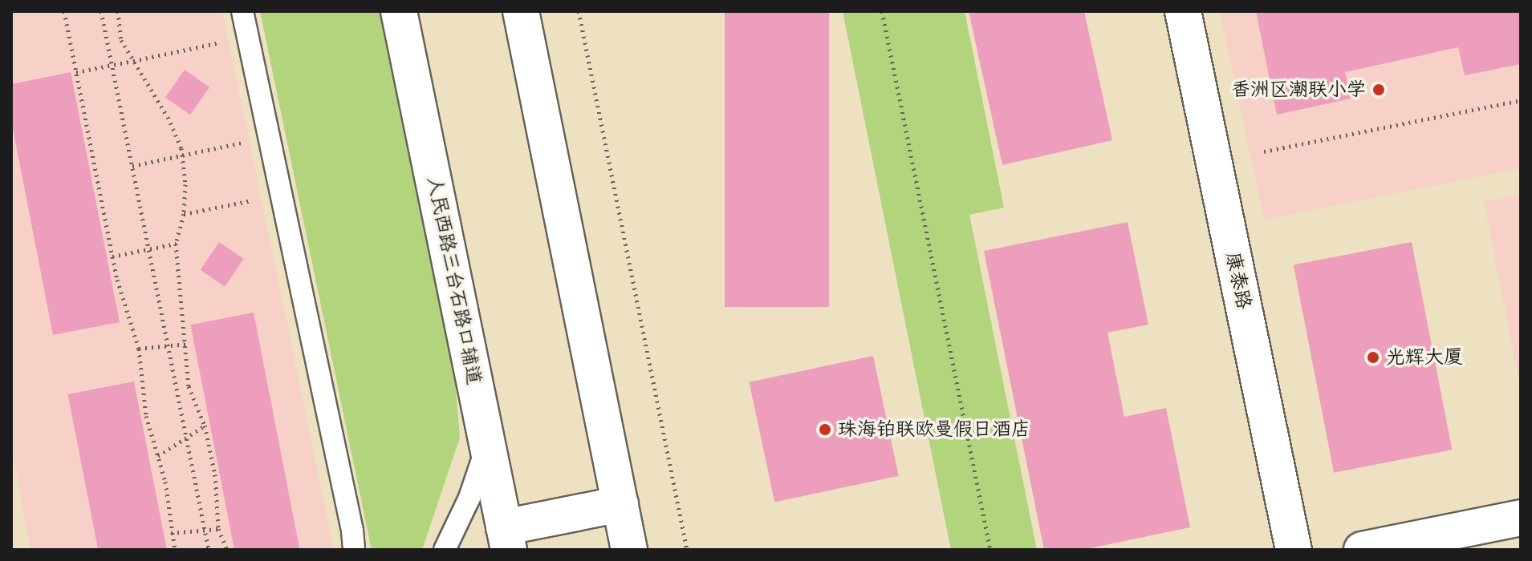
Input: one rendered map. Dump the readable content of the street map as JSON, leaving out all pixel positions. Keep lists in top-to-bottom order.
{
  "streets": {
    "main road": ["人民西路三台石路口辅道", "康泰路"]
  },
  "places": ["香洲区潮联小学", "光辉大厦", "珠海铂联欧曼假日酒店"]
}
